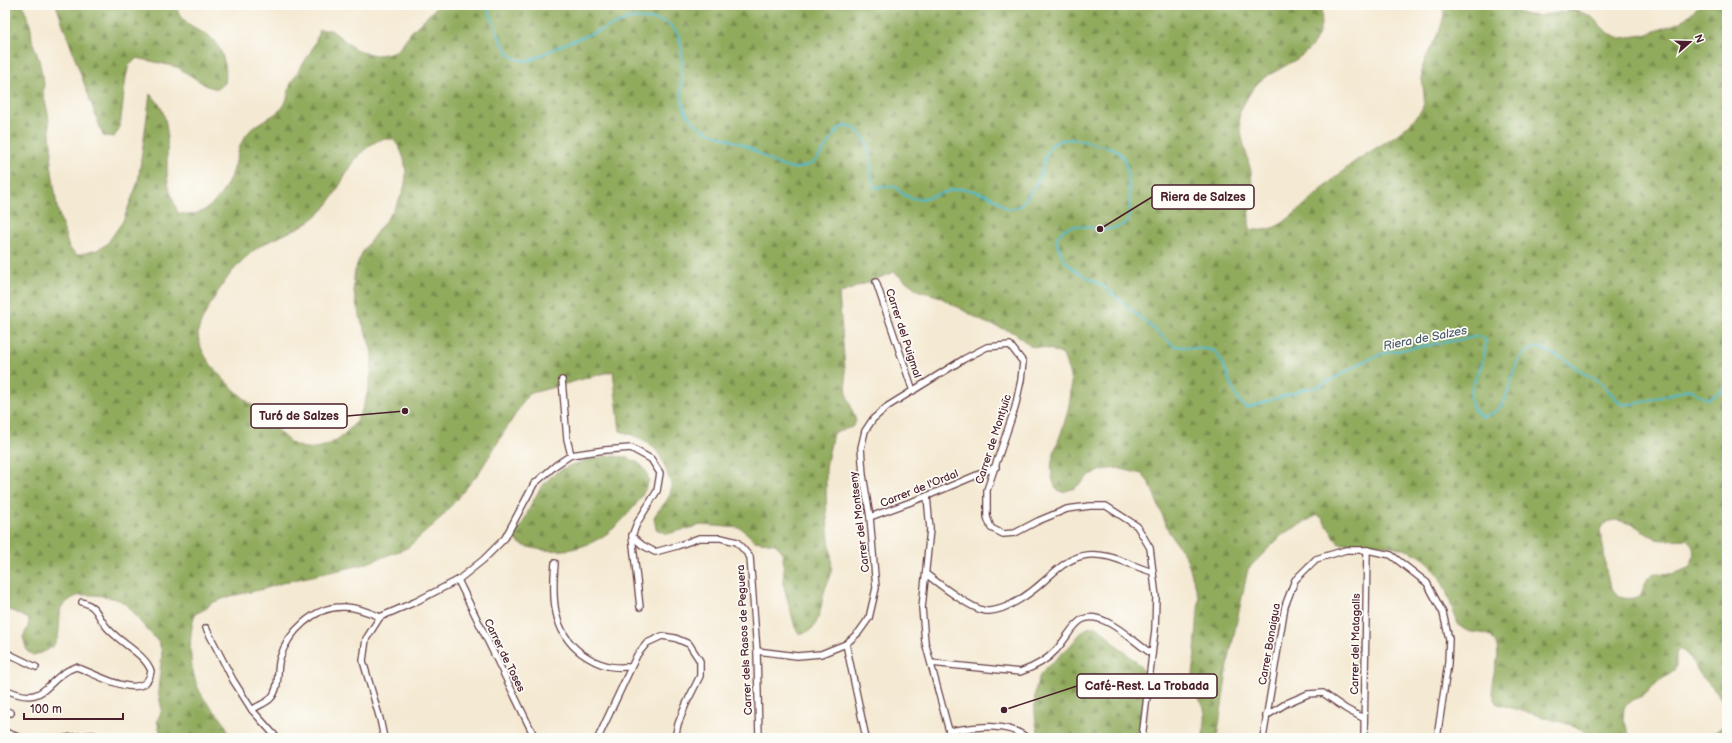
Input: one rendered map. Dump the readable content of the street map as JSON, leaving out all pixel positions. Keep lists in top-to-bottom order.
{
  "streets": {
    "street": [
      "Carrer del Puigmal",
      "Carrer de Montjuïc",
      "Carrer de l'Ordal",
      "Carrer del Montseny",
      "Carrer dels Rasos de Peguera",
      "Carrer Bonaigua",
      "Carrer del Matagalls",
      "Carrer de Toses"
    ]
  },
  "crossings": [
    ["Carrer del Puigmal", "Carrer de Montjuïc"],
    ["Carrer del Puigmal", "Carrer del Montseny"],
    ["Carrer de Montjuïc", "Carrer de l'Ordal"],
    ["Carrer de Montjuïc", "Carrer del Montseny"],
    ["Carrer de l'Ordal", "Carrer del Montseny"],
    ["Carrer del Montseny", "Carrer dels Rasos de Peguera"],
    ["Carrer Bonaigua", "Carrer del Matagalls"]
  ],
  "water": ["Riera de Salzes"],
  "places": ["Riera de Salzes", "Turó de Salzes", "Café-Rest. La Trobada"],
  "scale_bar": "100 m",
  "north": "right"
}
